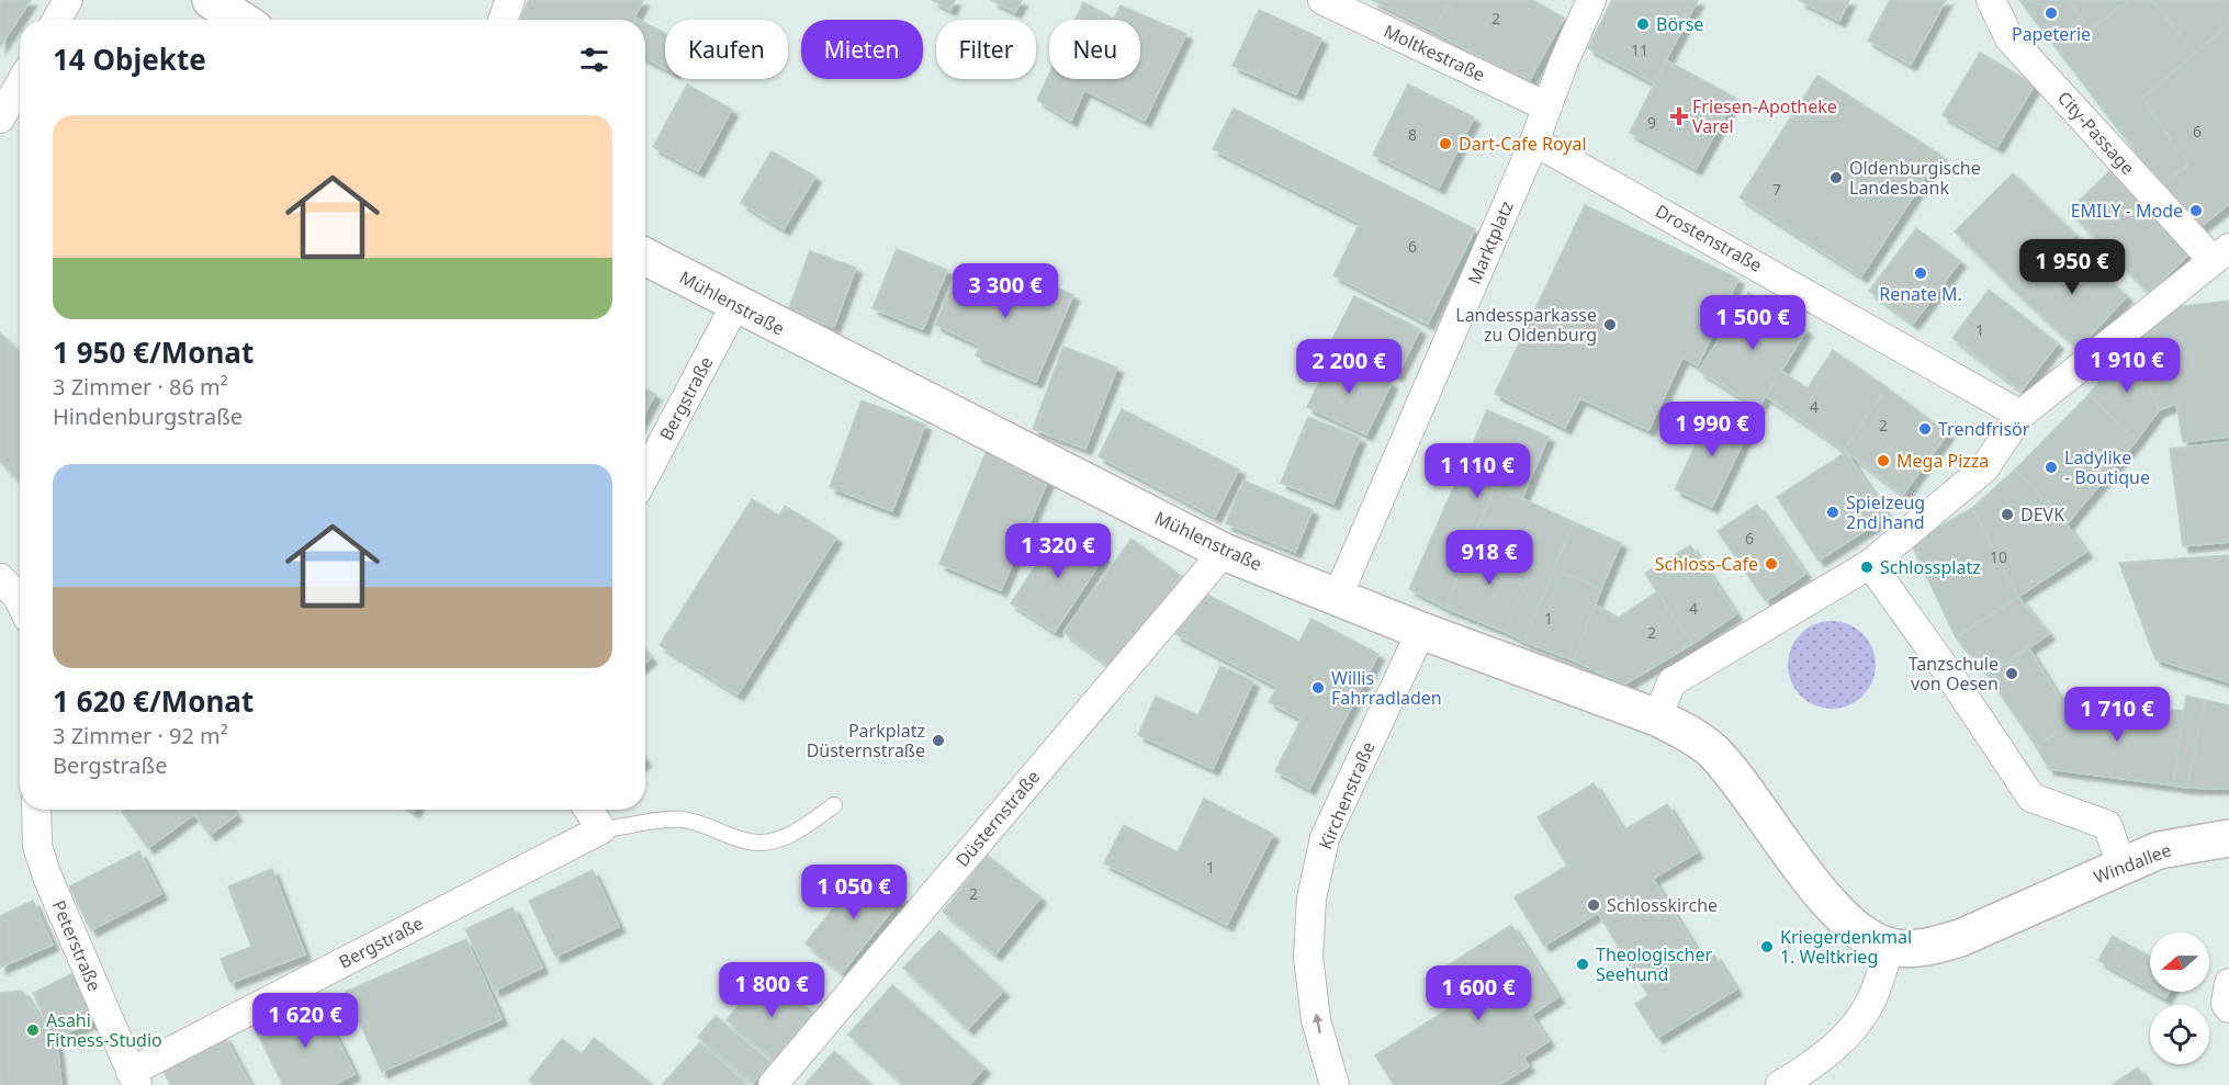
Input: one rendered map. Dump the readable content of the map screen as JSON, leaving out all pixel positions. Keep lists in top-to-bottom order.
{
  "streets": {
    "street": [
      "Moltkestraße",
      "City-Passage",
      "Drostenstraße",
      "Marktplatz",
      "Mühlenstraße",
      "Bergstraße",
      "Kirchenstraße",
      "Düsternstraße",
      "Windallee",
      "Peterstraße"
    ]
  },
  "crossings": [
    ["Moltkestraße", "Marktplatz"],
    ["Drostenstraße", "Marktplatz"],
    ["Marktplatz", "Mühlenstraße"],
    ["Mühlenstraße", "Bergstraße"],
    ["Mühlenstraße", "Kirchenstraße"],
    ["Mühlenstraße", "Düsternstraße"],
    ["Bergstraße", "Peterstraße"]
  ],
  "one_way": ["Kirchenstraße"],
  "places": {
    "other": [
      "Papeterie",
      "Börse",
      "Dart-Cafe Royal",
      "Oldenburgische Landesbank",
      "EMILY - Mode",
      "Renate M.",
      "Landessparkasse zu Oldenburg",
      "Trendfrisör",
      "Mega Pizza",
      "Ladylike - Boutique",
      "Spielzeug 2nd hand",
      "DEVK",
      "Schloss-Cafe",
      "Schlossplatz",
      "Tanzschule von Oesen",
      "Willis Fahrradladen",
      "Parkplatz Düsternstraße",
      "Schlosskirche",
      "Kriegerdenkmal 1. Weltkrieg",
      "Theologischer Seehund",
      "Asahi Fitness-Studio"
    ],
    "health": ["Friesen-Apotheke Varel"]
  },
  "house_numbers": [
    "2",
    "11",
    "9",
    "6",
    "8",
    "7",
    "6",
    "1",
    "4",
    "2",
    "6",
    "10",
    "4",
    "1",
    "2",
    "1",
    "2"
  ],
  "north": "left",
  "page": {
    "chip": [
      "Kaufen",
      "Mieten",
      "Filter",
      "Neu"
    ],
    "heading": "14 Objekte",
    "list": [
      {
        "name": "1 950 €/Monat",
        "note": "3 Zimmer · 86 m² · Hindenburgstraße"
      },
      {
        "name": "1 620 €/Monat",
        "note": "3 Zimmer · 92 m² · Bergstraße"
      }
    ],
    "price": [
      "1 950 €",
      "3 300 €",
      "1 500 €",
      "1 910 €",
      "2 200 €",
      "1 990 €",
      "1 110 €",
      "1 320 €",
      "918 €",
      "1 710 €",
      "1 050 €",
      "1 800 €",
      "1 600 €",
      "1 620 €"
    ]
  }
}
